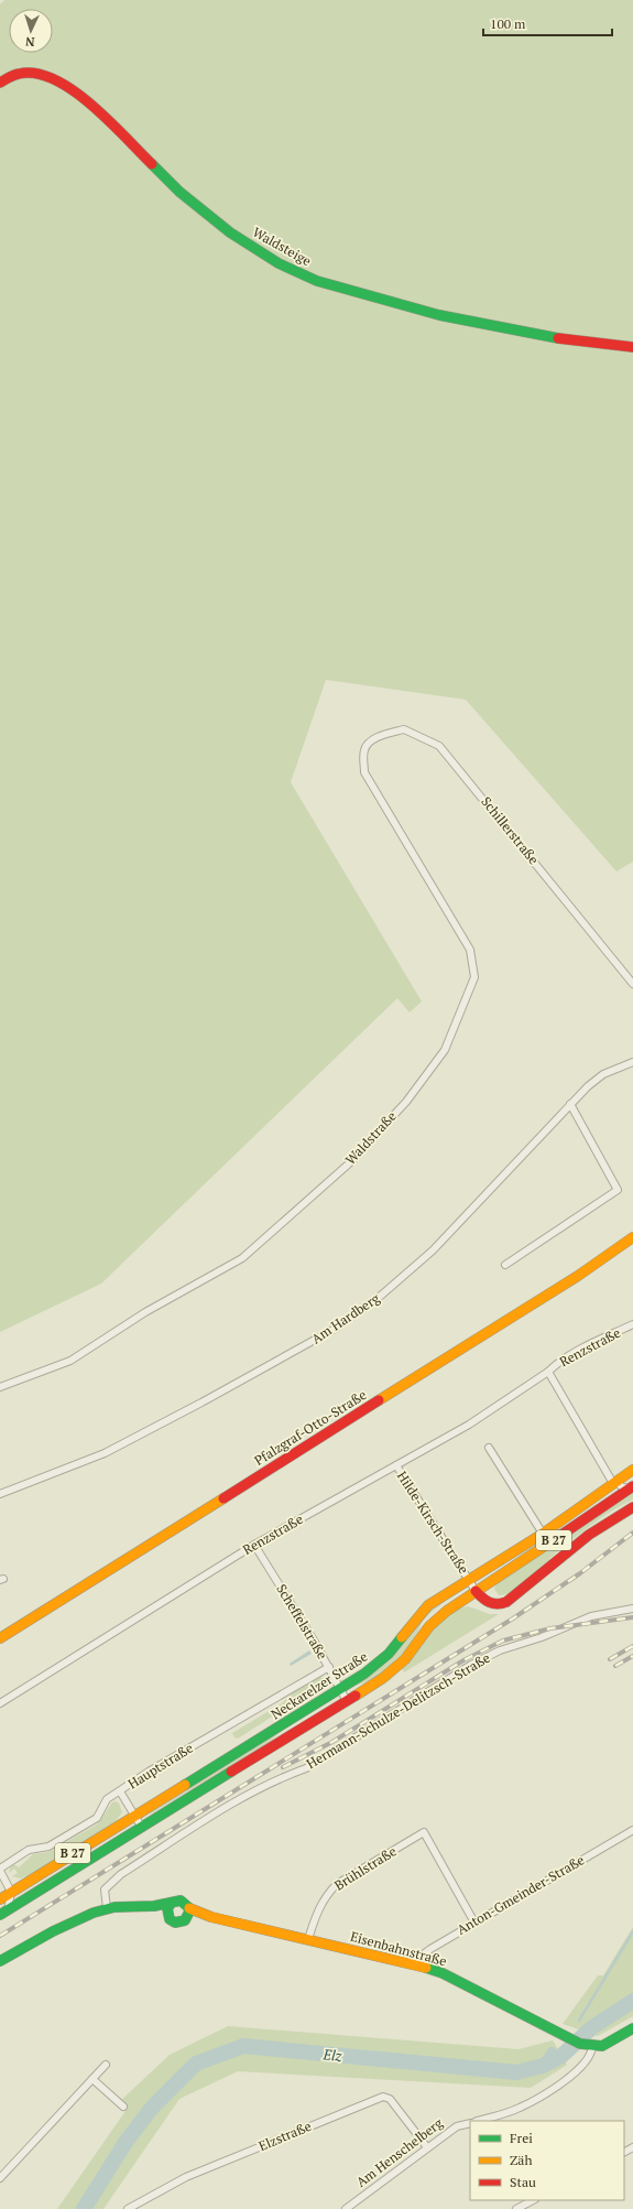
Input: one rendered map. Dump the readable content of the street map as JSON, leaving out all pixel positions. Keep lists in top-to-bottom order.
{
  "streets": {
    "main road": [
      "Waldsteige",
      "Pfalzgraf-Otto-Straße",
      "B 27",
      "Neckarelzer Straße",
      "Eisenbahnstraße"
    ],
    "street": [
      "Schillerstraße",
      "Waldstraße",
      "Am Hardberg",
      "Renzstraße",
      "Hilde-Kirsch-Straße",
      "Scheffelstraße",
      "Hermann-Schulze-Delitzsch-Straße",
      "Hauptstraße",
      "Brühlstraße",
      "Anton-Gmeinder-Straße",
      "Elzstraße",
      "Am Henschelberg"
    ]
  },
  "crossings": [
    ["Schillerstraße", "Waldstraße"],
    ["Renzstraße", "Hilde-Kirsch-Straße"],
    ["Renzstraße", "Scheffelstraße"],
    ["Renzstraße", "Neckarelzer Straße"],
    ["Hilde-Kirsch-Straße", "B 27"],
    ["Hilde-Kirsch-Straße", "Neckarelzer Straße"],
    ["B 27", "Scheffelstraße"],
    ["Scheffelstraße", "Neckarelzer Straße"],
    ["Scheffelstraße", "Hauptstraße"],
    ["Brühlstraße", "Anton-Gmeinder-Straße"],
    ["Brühlstraße", "Eisenbahnstraße"],
    ["Anton-Gmeinder-Straße", "Eisenbahnstraße"],
    ["Elzstraße", "Am Henschelberg"]
  ],
  "water": ["Elz"],
  "legend": ["Frei", "Zäh", "Stau"],
  "scale_bar": "100 m",
  "north": "bottom"
}
